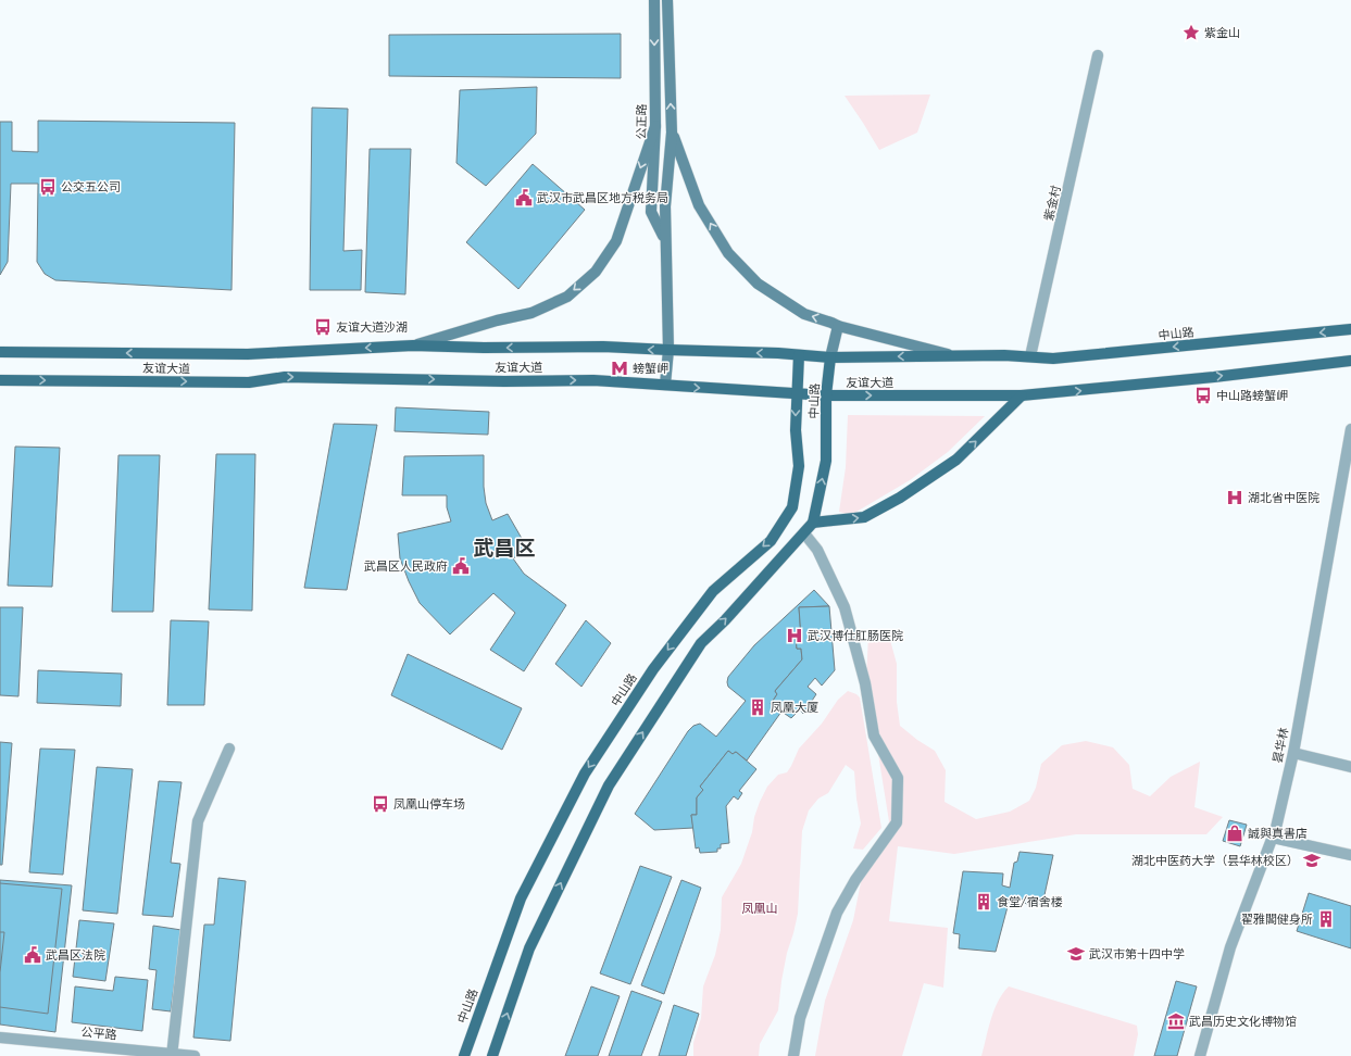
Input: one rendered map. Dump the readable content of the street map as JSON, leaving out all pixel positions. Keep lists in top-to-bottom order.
{
  "streets": {
    "main road": ["公正路", "中山路", "友谊大道"],
    "street": ["紫金村", "昙华林", "公平路"]
  },
  "crossings": [
    ["公正路", "友谊大道"],
    ["紫金村", "中山路"],
    ["中山路", "友谊大道"]
  ],
  "districts": ["武昌区"],
  "parks": ["凤凰山"],
  "places": {
    "place": ["紫金山"],
    "bus stop": [
      "公交五公司",
      "友谊大道沙湖",
      "中山路螃蟹岬",
      "凤凰山停车场"
    ],
    "public building": ["武汉市武昌区地方税务局", "武昌区人民政府", "武昌区法院"],
    "metro station": ["螃蟹岬"],
    "hospital": ["湖北省中医院", "武汉博仕肛肠医院"],
    "building": ["凤凰大厦", "食堂/宿舍楼", "翟雅閣健身所"],
    "shop": ["誠與真書店"],
    "school or university": ["湖北中医药大学（昙华林校区）", "武汉市第十四中学"],
    "museum": ["武昌历史文化博物馆"]
  }
}
